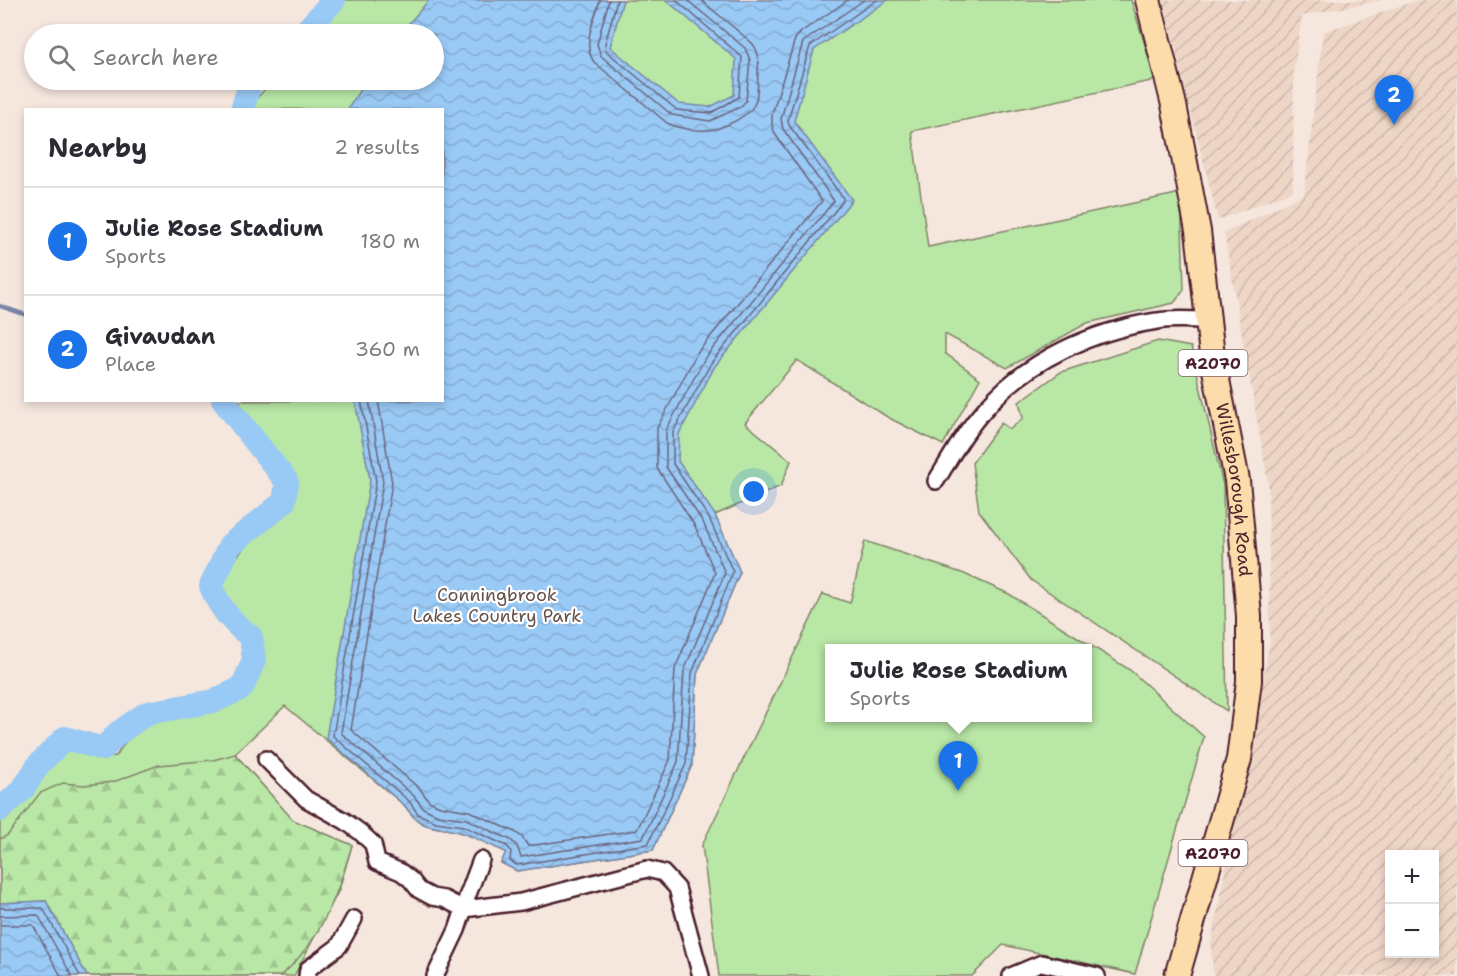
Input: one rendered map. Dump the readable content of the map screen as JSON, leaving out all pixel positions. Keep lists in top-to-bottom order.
{
  "streets": {
    "main road": ["A2070", "Willesborough Road"]
  },
  "parks": ["Conningbrook Lakes Country Park"],
  "page": {
    "search": "Search here",
    "pins": ["2", "1"],
    "heading": ["Nearby", "2 results"],
    "list": [
      {
        "mark": "1",
        "name": "Julie Rose Stadium",
        "note": "Sports",
        "value": "180 m"
      },
      {
        "mark": "2",
        "name": "Givaudan",
        "note": "Place",
        "value": "360 m"
      }
    ],
    "popup": ["Julie Rose Stadium", "Sports"],
    "map_buttons": ["+", "−"]
  }
}
